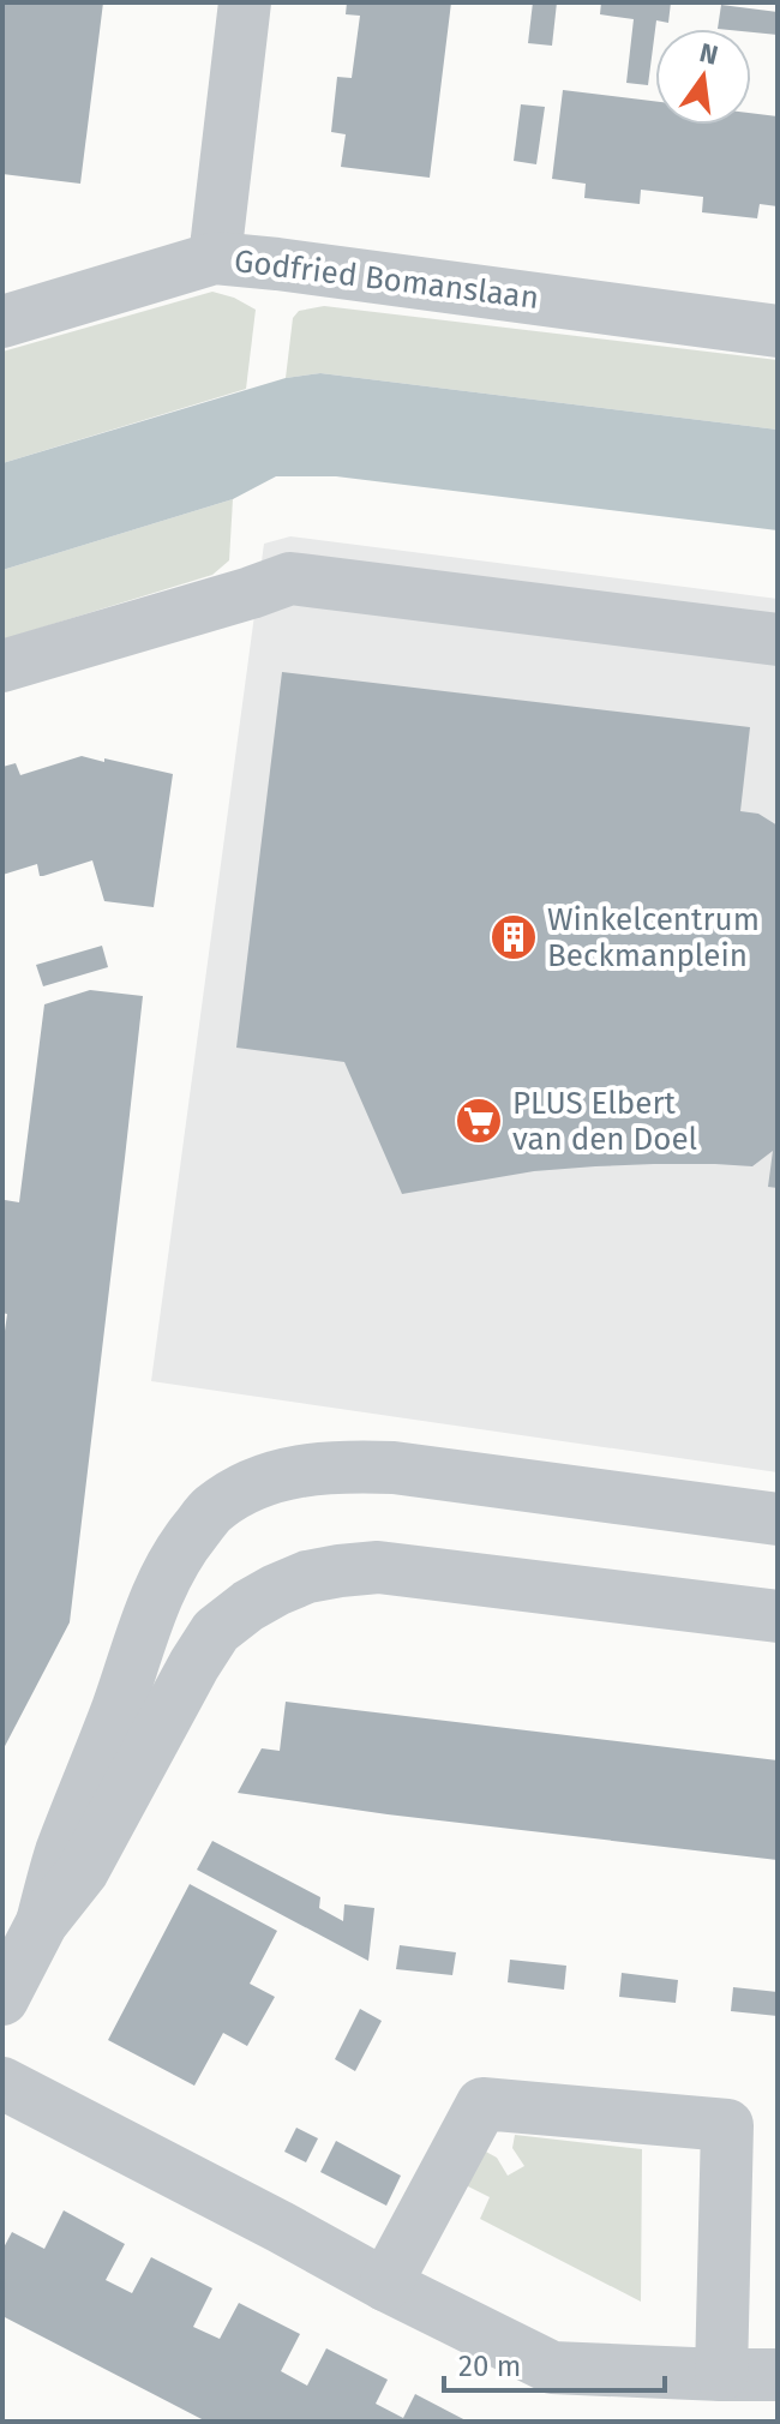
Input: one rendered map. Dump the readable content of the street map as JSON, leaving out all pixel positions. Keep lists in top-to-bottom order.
{
  "streets": {
    "street": ["Godfried Bomanslaan"]
  },
  "places": {
    "building": ["Winkelcentrum Beckmanplein"],
    "supermarket": ["PLUS Elbert van den Doel"]
  },
  "scale_bar": "20 m",
  "north": "top"
}
